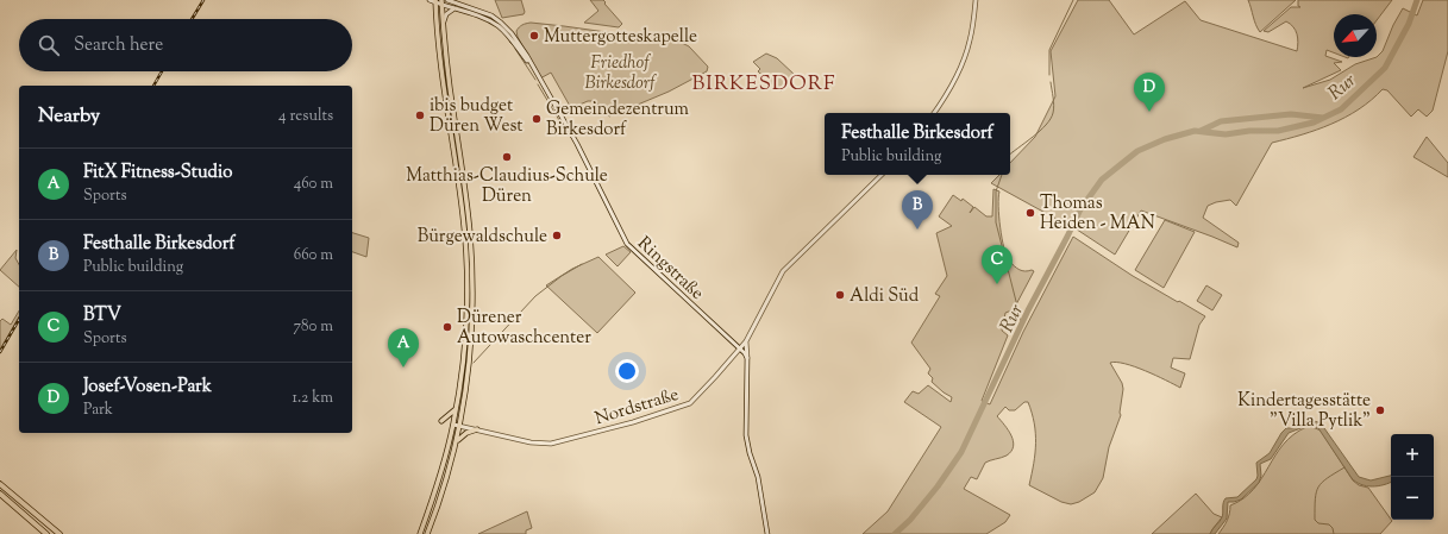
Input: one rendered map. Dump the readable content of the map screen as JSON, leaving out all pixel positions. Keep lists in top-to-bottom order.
{
  "streets": {
    "main road": ["Ringstraße", "Nordstraße"]
  },
  "crossings": [
    ["Ringstraße", "Nordstraße"]
  ],
  "districts": ["BIRKESDORF"],
  "water": ["Rur"],
  "parks": ["Friedhof Birkesdorf"],
  "places": [
    "Muttergotteskapelle",
    "ibis budget Düren West",
    "Gemeindezentrum Birkesdorf",
    "Matthias-Claudius-Schule Düren",
    "Thomas Heiden - MAN",
    "Bürgewaldschule",
    "Aldi Süd",
    "Dürener Autowaschcenter",
    "Kindertagesstätte \"Villa Pytlik\""
  ],
  "north": "bottom left",
  "page": {
    "search": "Search here",
    "pins": [
      "D",
      "B",
      "C",
      "A"
    ],
    "heading": ["Nearby", "4 results"],
    "popup": ["Festhalle Birkesdorf", "Public building"],
    "list": [
      {
        "mark": "A",
        "name": "FitX Fitness-Studio",
        "note": "Sports",
        "value": "460 m"
      },
      {
        "mark": "B",
        "name": "Festhalle Birkesdorf",
        "note": "Public building",
        "value": "660 m"
      },
      {
        "mark": "C",
        "name": "BTV",
        "note": "Sports",
        "value": "780 m"
      },
      {
        "mark": "D",
        "name": "Josef-Vosen-Park",
        "note": "Park",
        "value": "1.2 km"
      }
    ],
    "map_buttons": ["+", "−"]
  }
}
